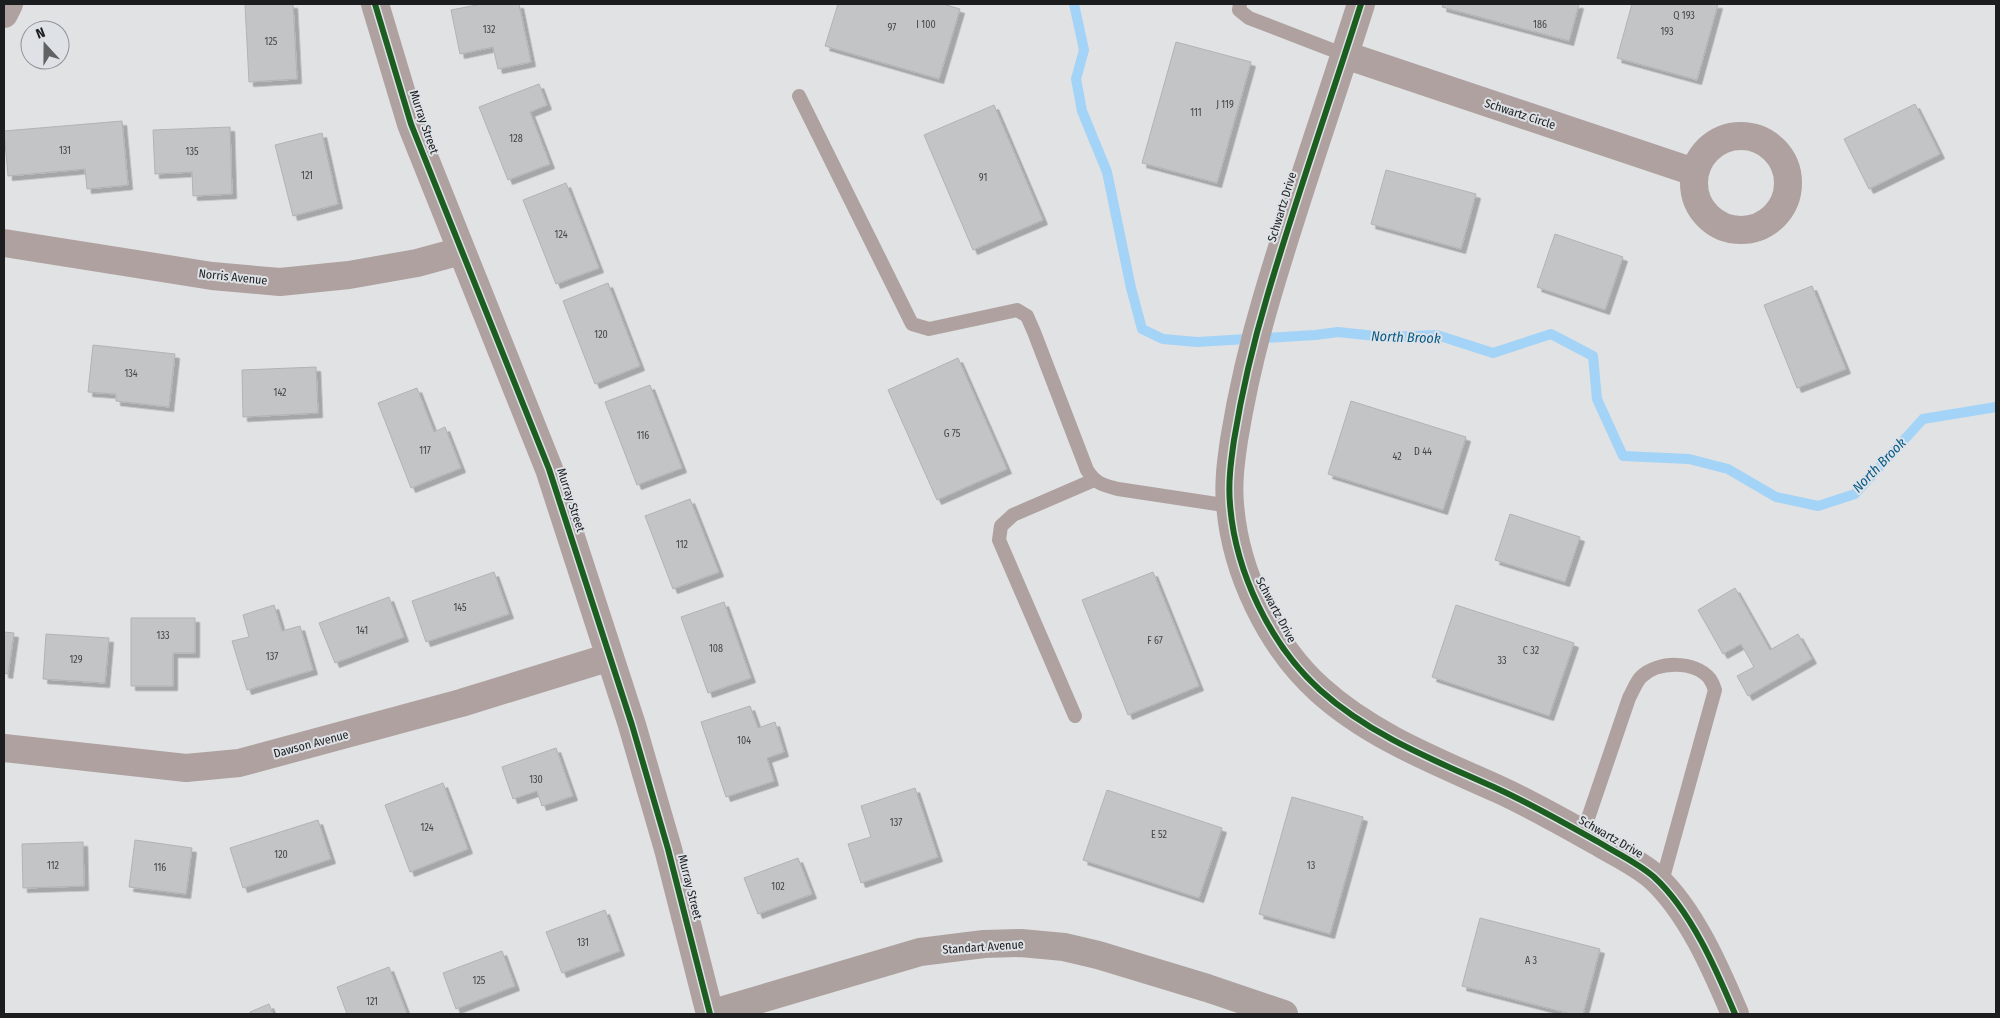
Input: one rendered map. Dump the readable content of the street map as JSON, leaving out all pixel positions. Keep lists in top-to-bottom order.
{
  "streets": {
    "street": [
      "Schwartz Circle",
      "Murray Street",
      "Schwartz Drive",
      "Norris Avenue",
      "Dawson Avenue",
      "Standart Avenue"
    ]
  },
  "crossings": [
    ["Schwartz Circle", "Schwartz Drive"],
    ["Murray Street", "Norris Avenue"],
    ["Murray Street", "Dawson Avenue"],
    ["Murray Street", "Standart Avenue"]
  ],
  "water": ["North Brook"],
  "house_numbers": [
    "Q 193",
    "I 100",
    "186",
    "97",
    "132",
    "193",
    "125",
    "J 119",
    "111",
    "128",
    "131",
    "135",
    "121",
    "91",
    "124",
    "120",
    "134",
    "142",
    "G 75",
    "116",
    "117",
    "D 44",
    "42",
    "112",
    "145",
    "141",
    "133",
    "F 67",
    "108",
    "C 32",
    "137",
    "129",
    "33",
    "104",
    "130",
    "137",
    "124",
    "E 52",
    "120",
    "112",
    "13",
    "116",
    "102",
    "131",
    "A 3",
    "125",
    "121"
  ],
  "north": "top"
}
